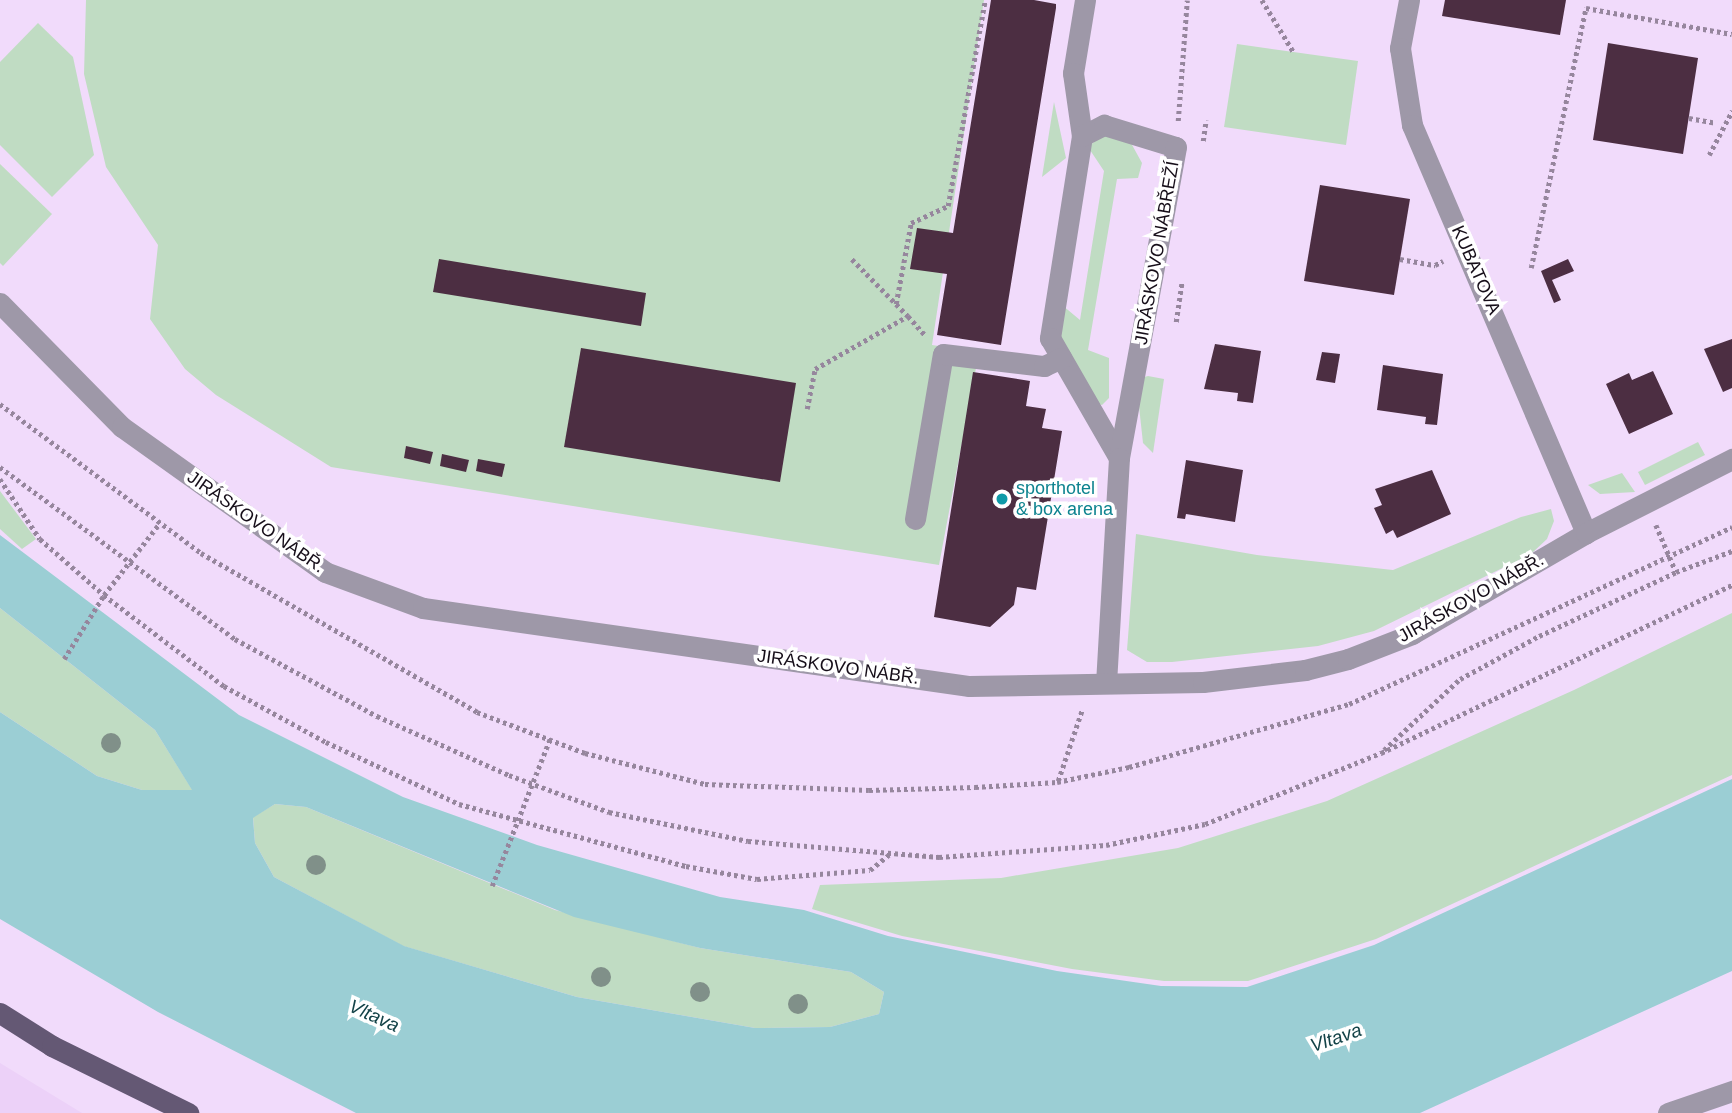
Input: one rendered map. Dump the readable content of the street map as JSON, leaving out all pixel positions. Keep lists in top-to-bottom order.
{
  "streets": {
    "street": ["JIRÁSKOVO NÁBŘEŽÍ", "KUBATOVA", "JIRÁSKOVO NÁBŘ."]
  },
  "crossings": [
    ["JIRÁSKOVO NÁBŘEŽÍ", "JIRÁSKOVO NÁBŘ."],
    ["KUBATOVA", "JIRÁSKOVO NÁBŘ."]
  ],
  "water": ["Vltava"],
  "places": ["sporthotel & box arena"]
}
